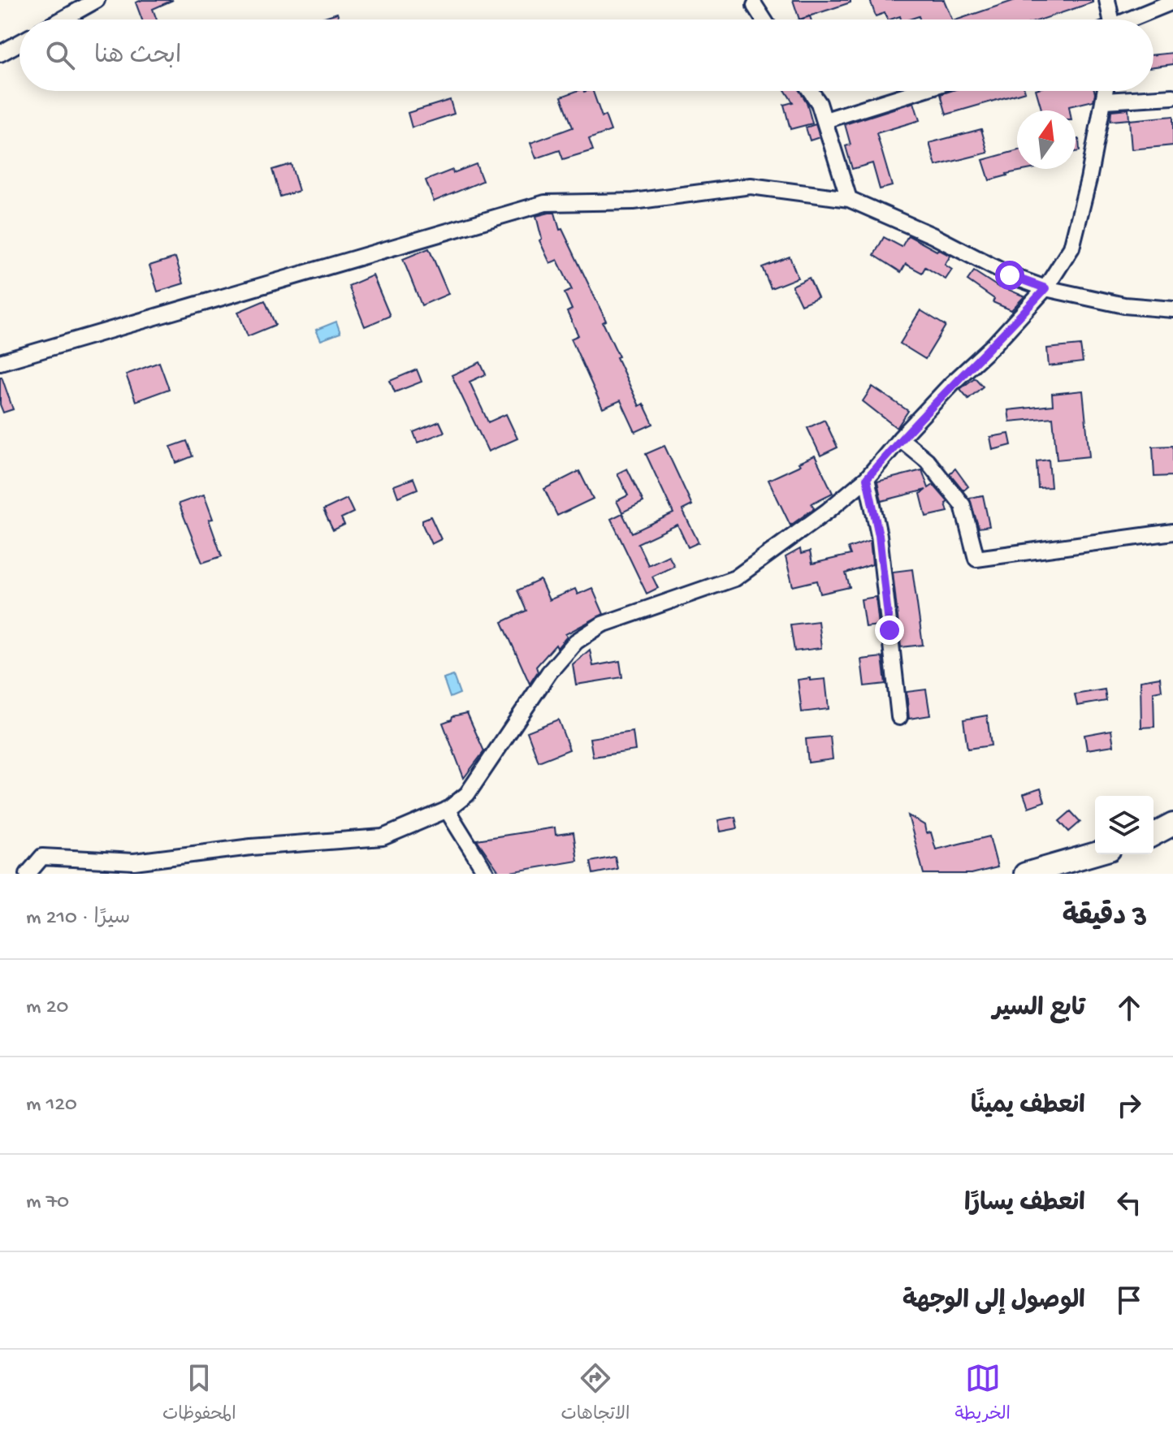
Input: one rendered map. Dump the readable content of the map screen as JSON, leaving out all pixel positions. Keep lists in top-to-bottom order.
{
  "north": "top",
  "page": {
    "search": "ابحث هنا",
    "heading": ["3 دقيقة", "سيرًا · 210 m"],
    "list": [
      ["تابع السير", "20 m"],
      ["انعطف يمينًا", "120 m"],
      ["انعطف يسارًا", "70 m"],
      "الوصول إلى الوجهة"
    ],
    "nav": ["الخريطة", "الاتجاهات", "المحفوظات"]
  }
}
